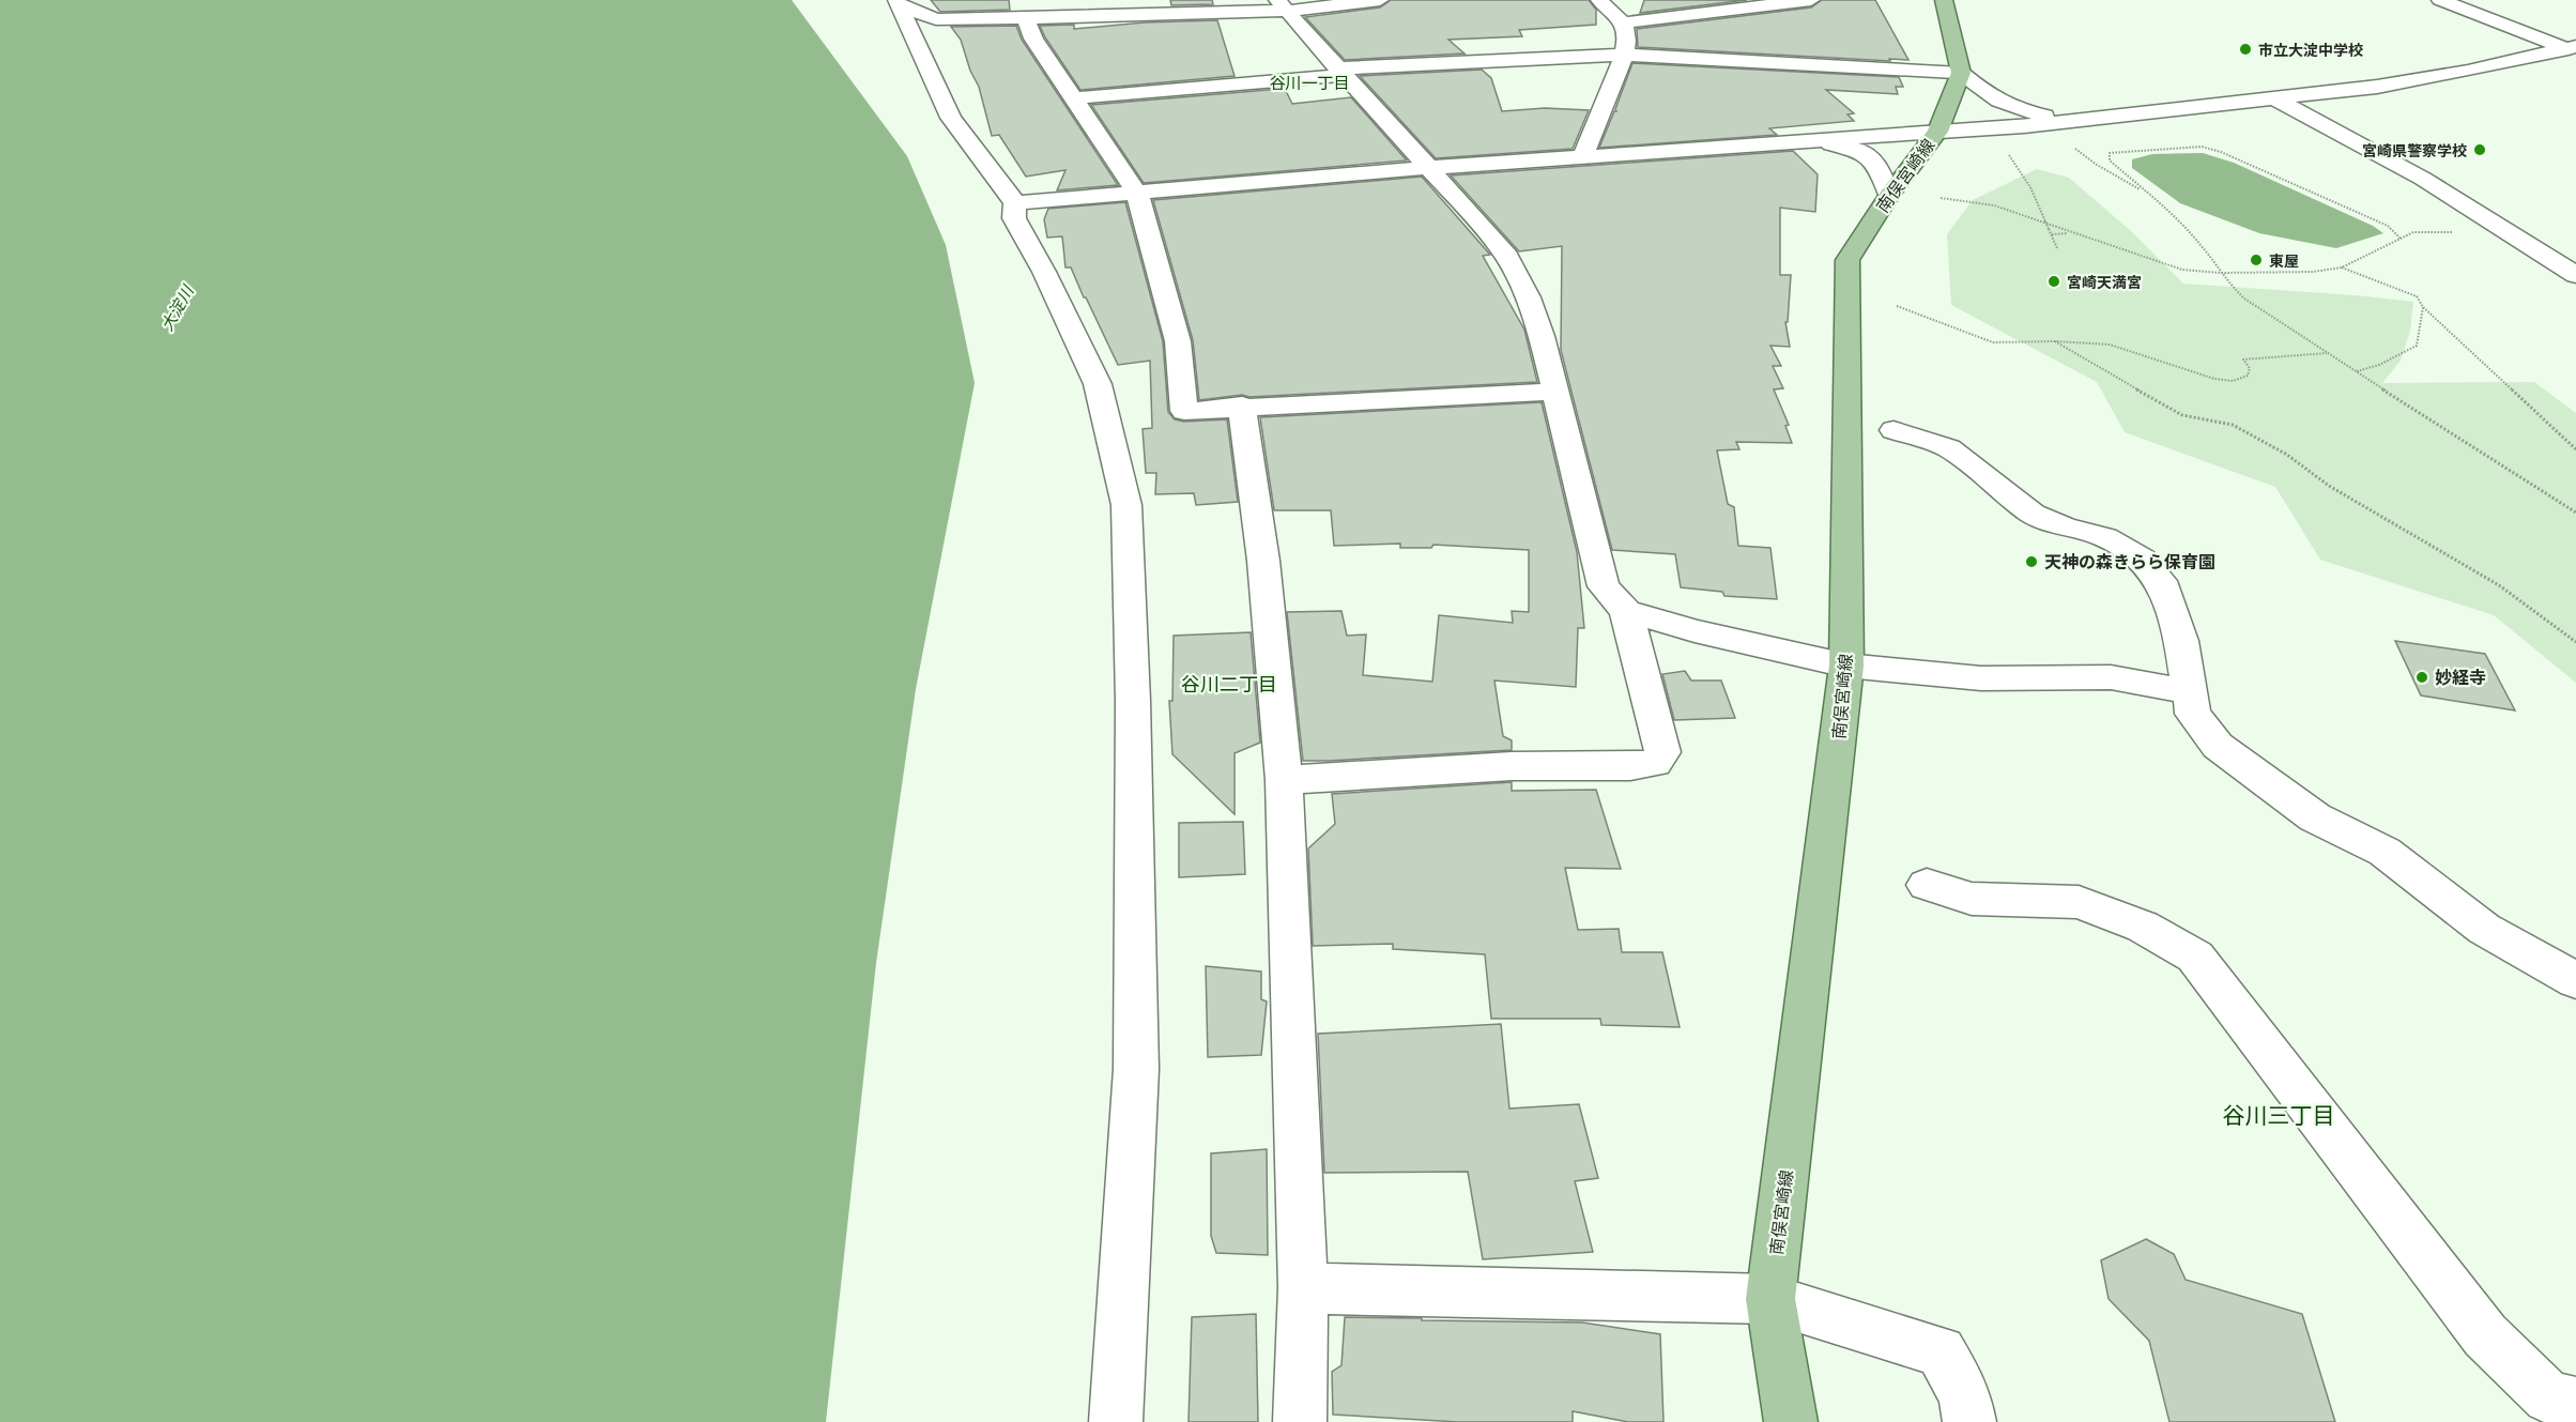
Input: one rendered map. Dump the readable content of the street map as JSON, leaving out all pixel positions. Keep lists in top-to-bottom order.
{
  "streets": {
    "main road": ["南俣宮崎線"]
  },
  "districts": ["谷川一丁目", "谷川二丁目", "谷川三丁目"],
  "water": ["大淀川"],
  "places": [
    "市立大淀中学校",
    "宮崎県警察学校",
    "東屋",
    "宮崎天満宮",
    "天神の森きらら保育園",
    "妙経寺"
  ]
}
